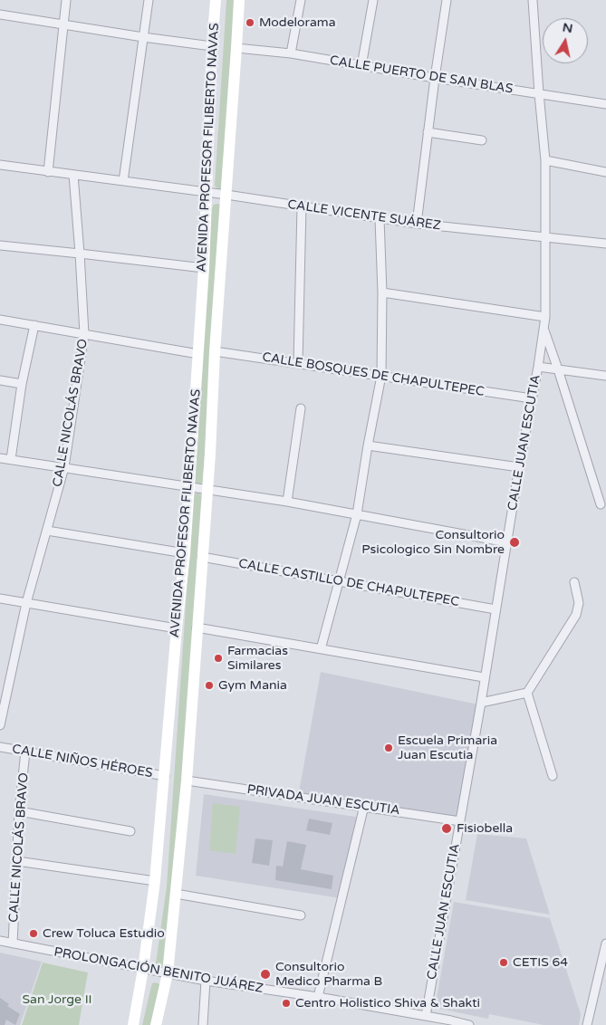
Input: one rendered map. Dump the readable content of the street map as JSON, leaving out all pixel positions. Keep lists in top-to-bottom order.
{
  "streets": {
    "main road": ["AVENIDA PROFESOR FILIBERTO NAVAS"],
    "street": [
      "CALLE PUERTO DE SAN BLAS",
      "CALLE VICENTE SUÁREZ",
      "CALLE BOSQUES DE CHAPULTEPEC",
      "CALLE NICOLÁS BRAVO",
      "CALLE JUAN ESCUTIA",
      "CALLE CASTILLO DE CHAPULTEPEC",
      "CALLE NIÑOS HÉROES",
      "PRIVADA JUAN ESCUTIA",
      "PROLONGACIÓN BENITO JUÁREZ"
    ]
  },
  "crossings": [
    ["CALLE PUERTO DE SAN BLAS", "AVENIDA PROFESOR FILIBERTO NAVAS"],
    ["CALLE PUERTO DE SAN BLAS", "CALLE JUAN ESCUTIA"],
    ["AVENIDA PROFESOR FILIBERTO NAVAS", "CALLE VICENTE SUÁREZ"],
    ["AVENIDA PROFESOR FILIBERTO NAVAS", "CALLE BOSQUES DE CHAPULTEPEC"],
    ["AVENIDA PROFESOR FILIBERTO NAVAS", "CALLE CASTILLO DE CHAPULTEPEC"],
    ["AVENIDA PROFESOR FILIBERTO NAVAS", "CALLE NIÑOS HÉROES"],
    ["AVENIDA PROFESOR FILIBERTO NAVAS", "PRIVADA JUAN ESCUTIA"],
    ["AVENIDA PROFESOR FILIBERTO NAVAS", "PROLONGACIÓN BENITO JUÁREZ"],
    ["CALLE VICENTE SUÁREZ", "CALLE NICOLÁS BRAVO"],
    ["CALLE VICENTE SUÁREZ", "CALLE JUAN ESCUTIA"],
    ["CALLE BOSQUES DE CHAPULTEPEC", "CALLE JUAN ESCUTIA"],
    ["CALLE NICOLÁS BRAVO", "CALLE NIÑOS HÉROES"],
    ["CALLE NICOLÁS BRAVO", "PROLONGACIÓN BENITO JUÁREZ"],
    ["CALLE JUAN ESCUTIA", "CALLE CASTILLO DE CHAPULTEPEC"],
    ["CALLE JUAN ESCUTIA", "PRIVADA JUAN ESCUTIA"],
    ["CALLE JUAN ESCUTIA", "PROLONGACIÓN BENITO JUÁREZ"]
  ],
  "parks": ["San Jorge II"],
  "places": [
    "Modelorama",
    "Consultorio Psicologico Sin Nombre",
    "Farmacias Similares",
    "Gym Mania",
    "Escuela Primaria Juan Escutia",
    "Fisiobella",
    "Crew Toluca Estudio",
    "CETIS 64",
    "Consultorio Medico Pharma B",
    "Centro Holistico Shiva & Shakti"
  ],
  "north": "top"
}
